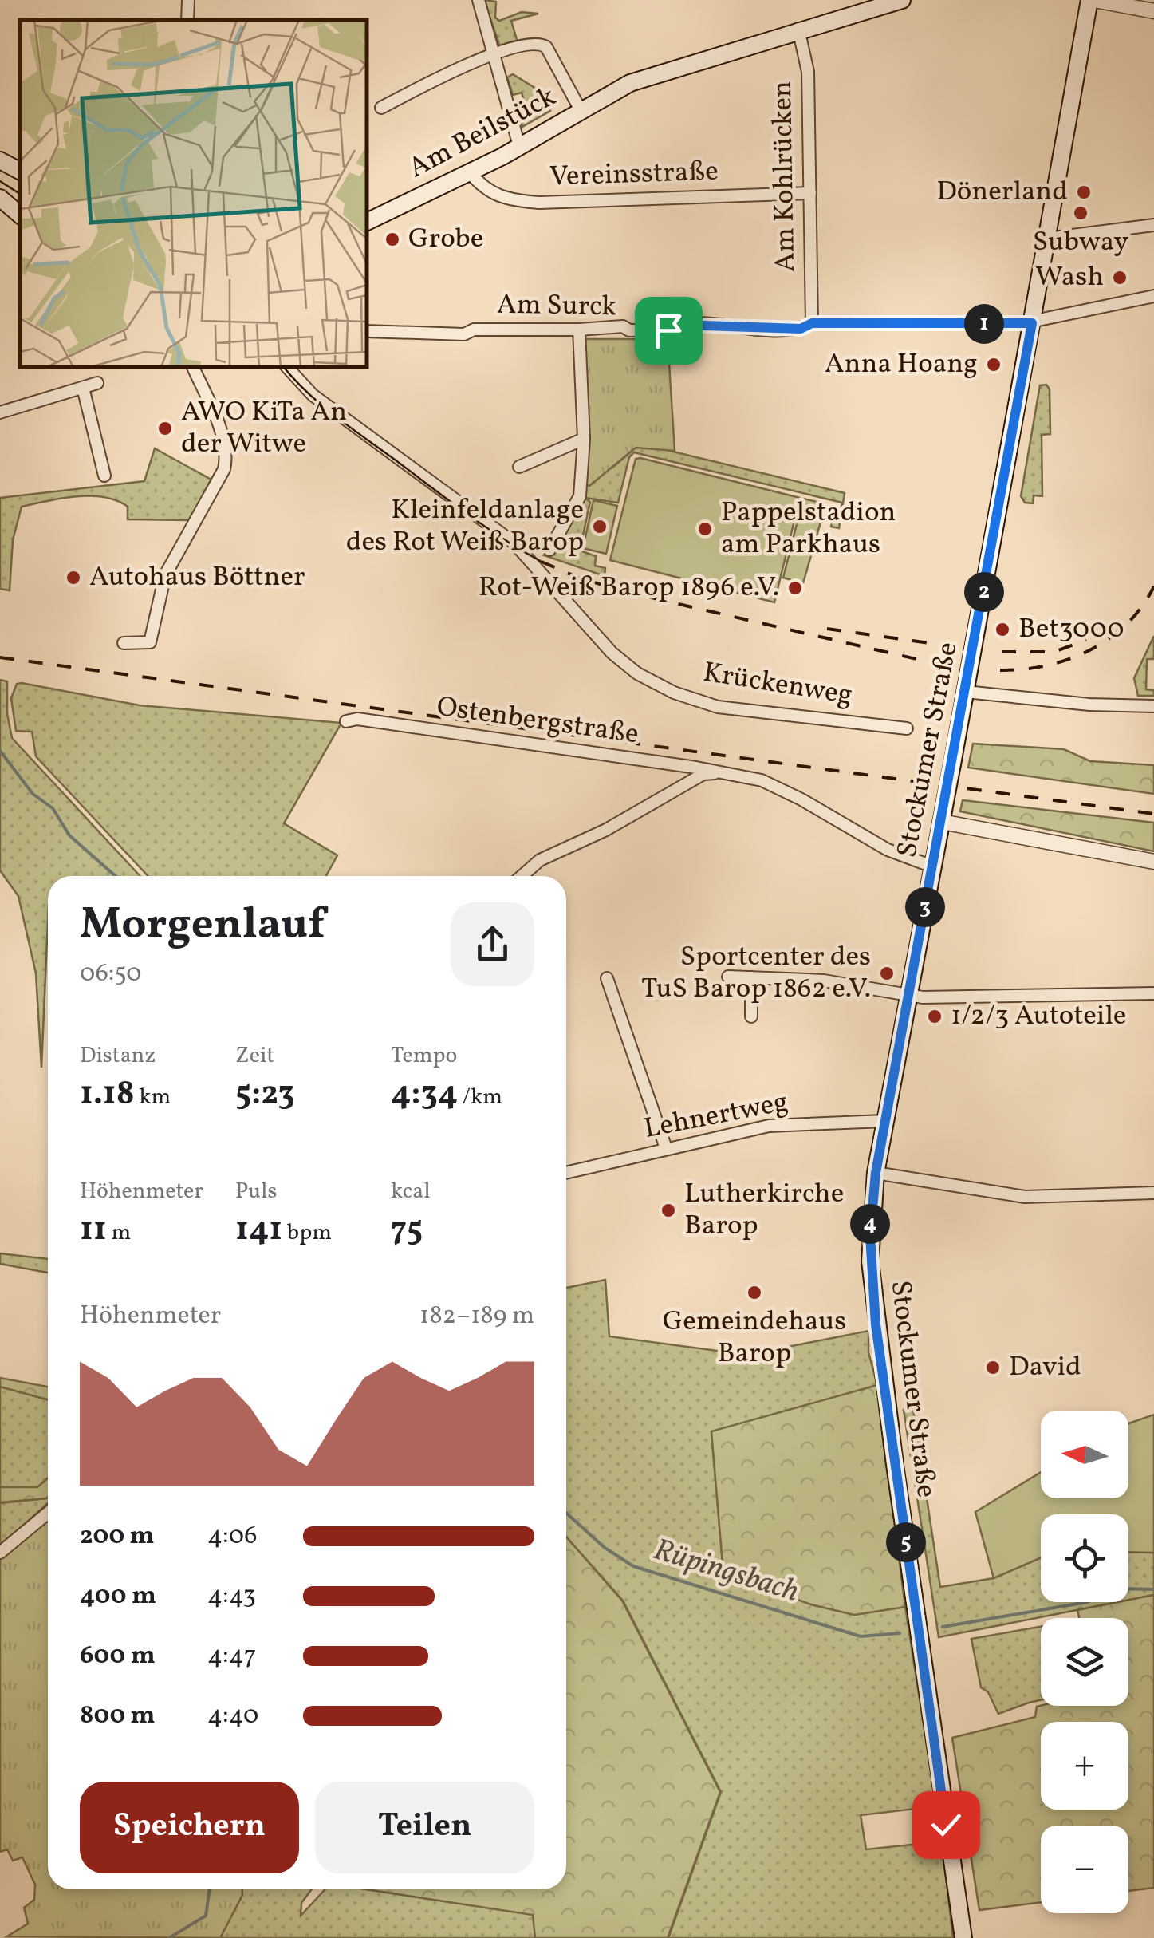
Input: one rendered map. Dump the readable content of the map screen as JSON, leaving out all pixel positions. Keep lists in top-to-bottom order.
{
  "streets": {
    "main road": ["Am Beilstück", "Stockumer Straße"],
    "street": [
      "Vereinsstraße",
      "Am Kohlrücken",
      "Am Surck",
      "Krückenweg",
      "Ostenbergstraße",
      "Lehnertweg"
    ]
  },
  "crossings": [
    ["Am Beilstück", "Vereinsstraße"],
    ["Am Beilstück", "Am Kohlrücken"],
    ["Vereinsstraße", "Am Kohlrücken"],
    ["Am Kohlrücken", "Am Surck"],
    ["Am Surck", "Stockumer Straße"],
    ["Ostenbergstraße", "Stockumer Straße"],
    ["Stockumer Straße", "Lehnertweg"]
  ],
  "water": ["Rüpingsbach"],
  "places": [
    "Dönerland",
    "Subway",
    "Grobe",
    "Wash",
    "Anna Hoang",
    "AWO KiTa An der Witwe",
    "Kleinfeldanlage des Rot Weiß Barop",
    "Pappelstadion am Parkhaus",
    "Autohaus Böttner",
    "Rot-Weiß Barop 1896 e.V.",
    "Bet3000",
    "Sportcenter des TuS Barop 1862 e.V.",
    "1/2/3 Autoteile",
    "Lutherkirche Barop",
    "Gemeindehaus Barop",
    "David"
  ],
  "north": "left",
  "page": {
    "pins": [
      "1",
      "2",
      "3",
      "4",
      "5"
    ],
    "heading": ["Morgenlauf", "06:50"],
    "stats": [
      ["Distanz", "1.18 km"],
      ["Zeit", "5:23"],
      ["Tempo", "4:34 /km"],
      ["Höhenmeter", "11 m"],
      ["Puls", "141 bpm"],
      ["kcal", "75"]
    ],
    "chart": ["Höhenmeter", "182–189 m"],
    "map_buttons": ["+", "−"],
    "list": [
      {
        "name": "200 m",
        "note": "4:06"
      },
      {
        "name": "400 m",
        "note": "4:43"
      },
      {
        "name": "600 m",
        "note": "4:47"
      },
      {
        "name": "800 m",
        "note": "4:40"
      }
    ],
    "buttons": ["Speichern", "Teilen"]
  }
}
